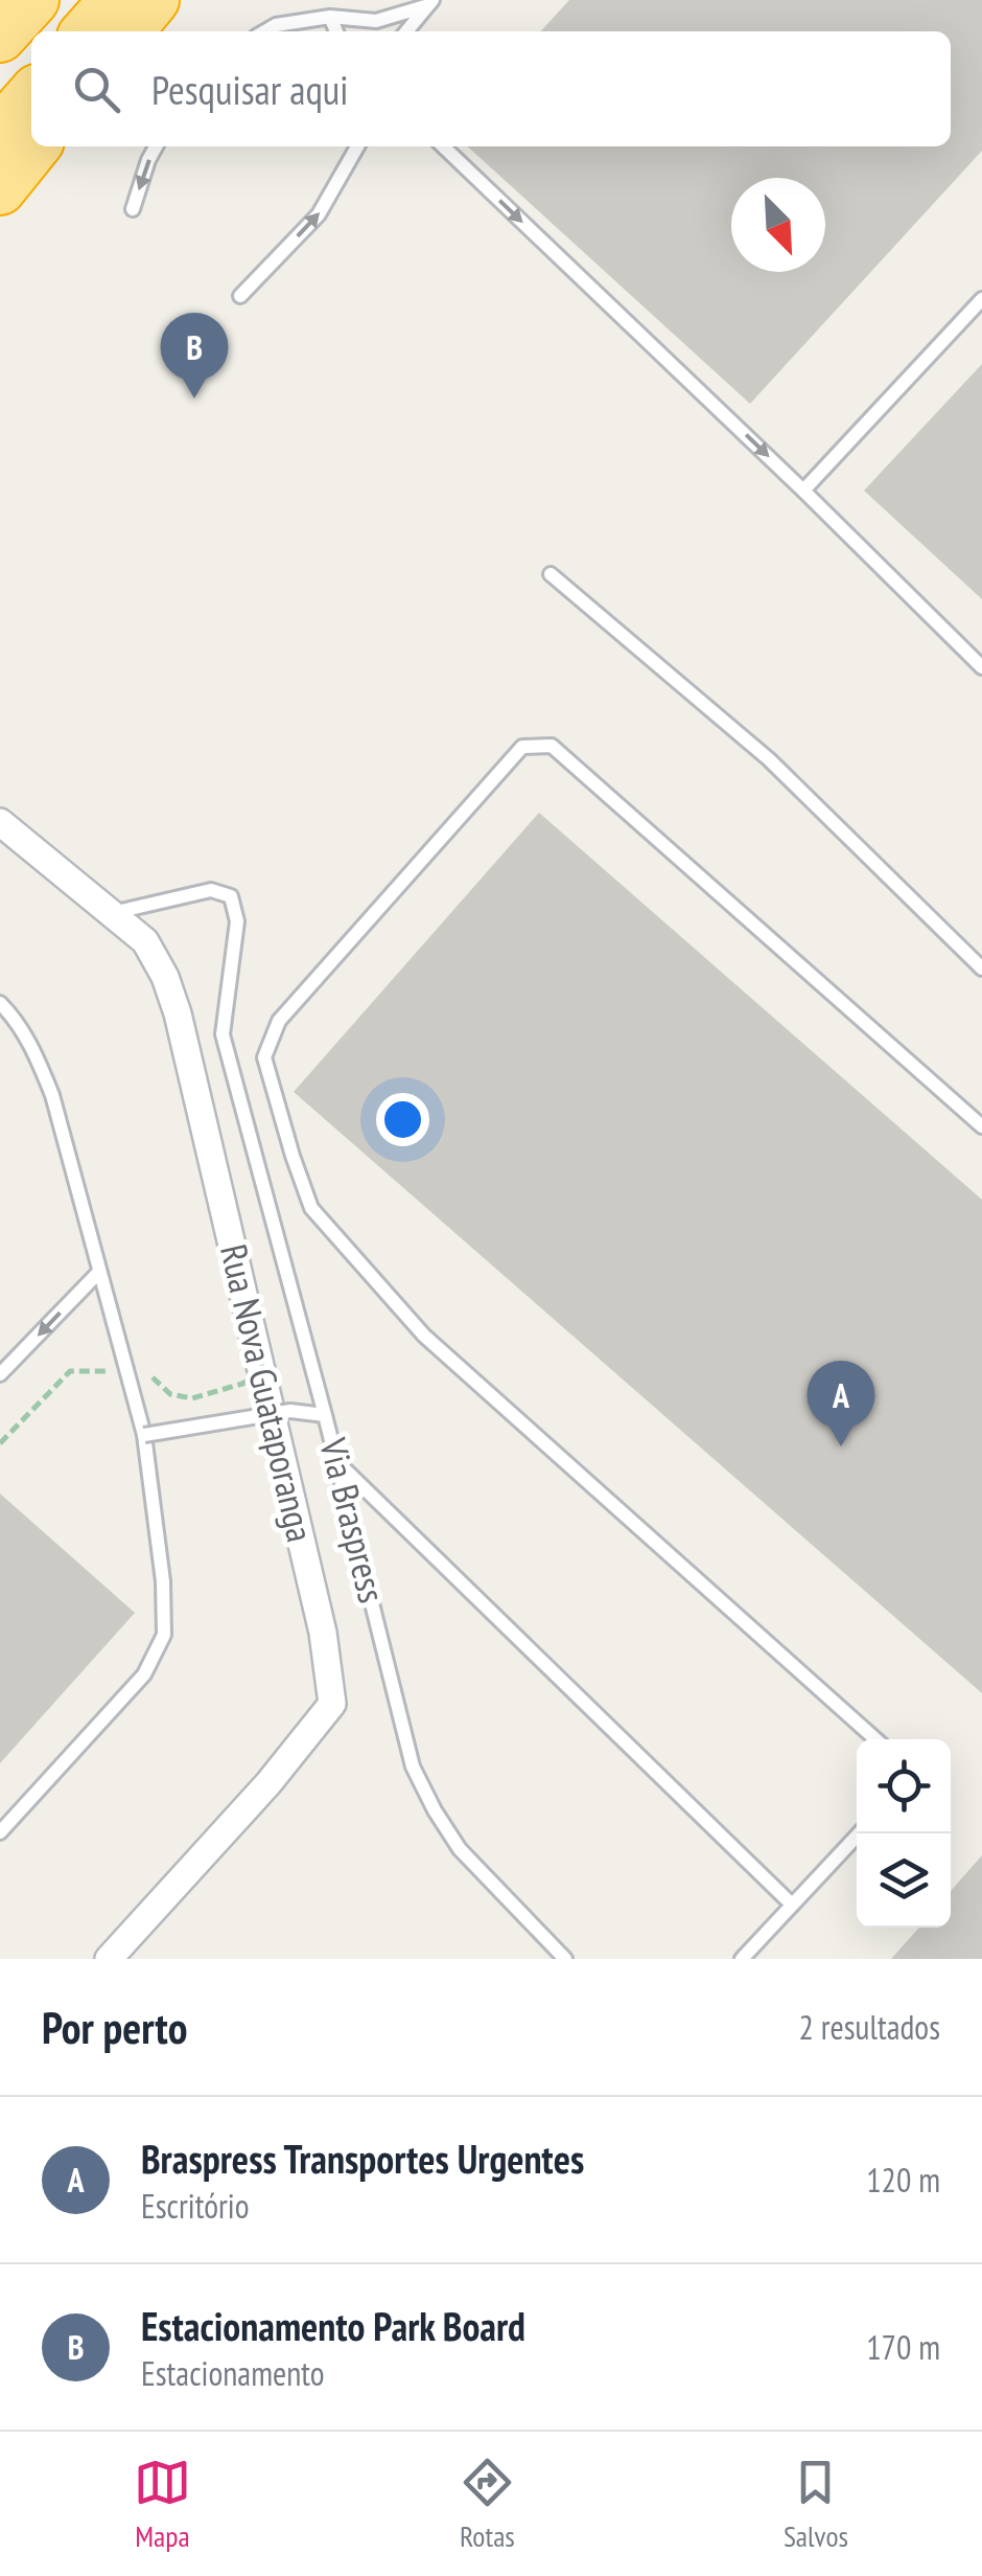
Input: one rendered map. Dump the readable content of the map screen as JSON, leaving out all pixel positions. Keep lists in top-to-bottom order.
{
  "streets": {
    "street": ["Rua Nova Guataporanga"],
    "lane": ["Via Braspress"]
  },
  "north": "bottom right",
  "page": {
    "search": "Pesquisar aqui",
    "pins": ["B", "A"],
    "heading": ["Por perto", "2 resultados"],
    "list": [
      {
        "mark": "A",
        "name": "Braspress Transportes Urgentes",
        "note": "Escritório",
        "value": "120 m"
      },
      {
        "mark": "B",
        "name": "Estacionamento Park Board",
        "note": "Estacionamento",
        "value": "170 m"
      }
    ],
    "nav": ["Mapa", "Rotas", "Salvos"]
  }
}
